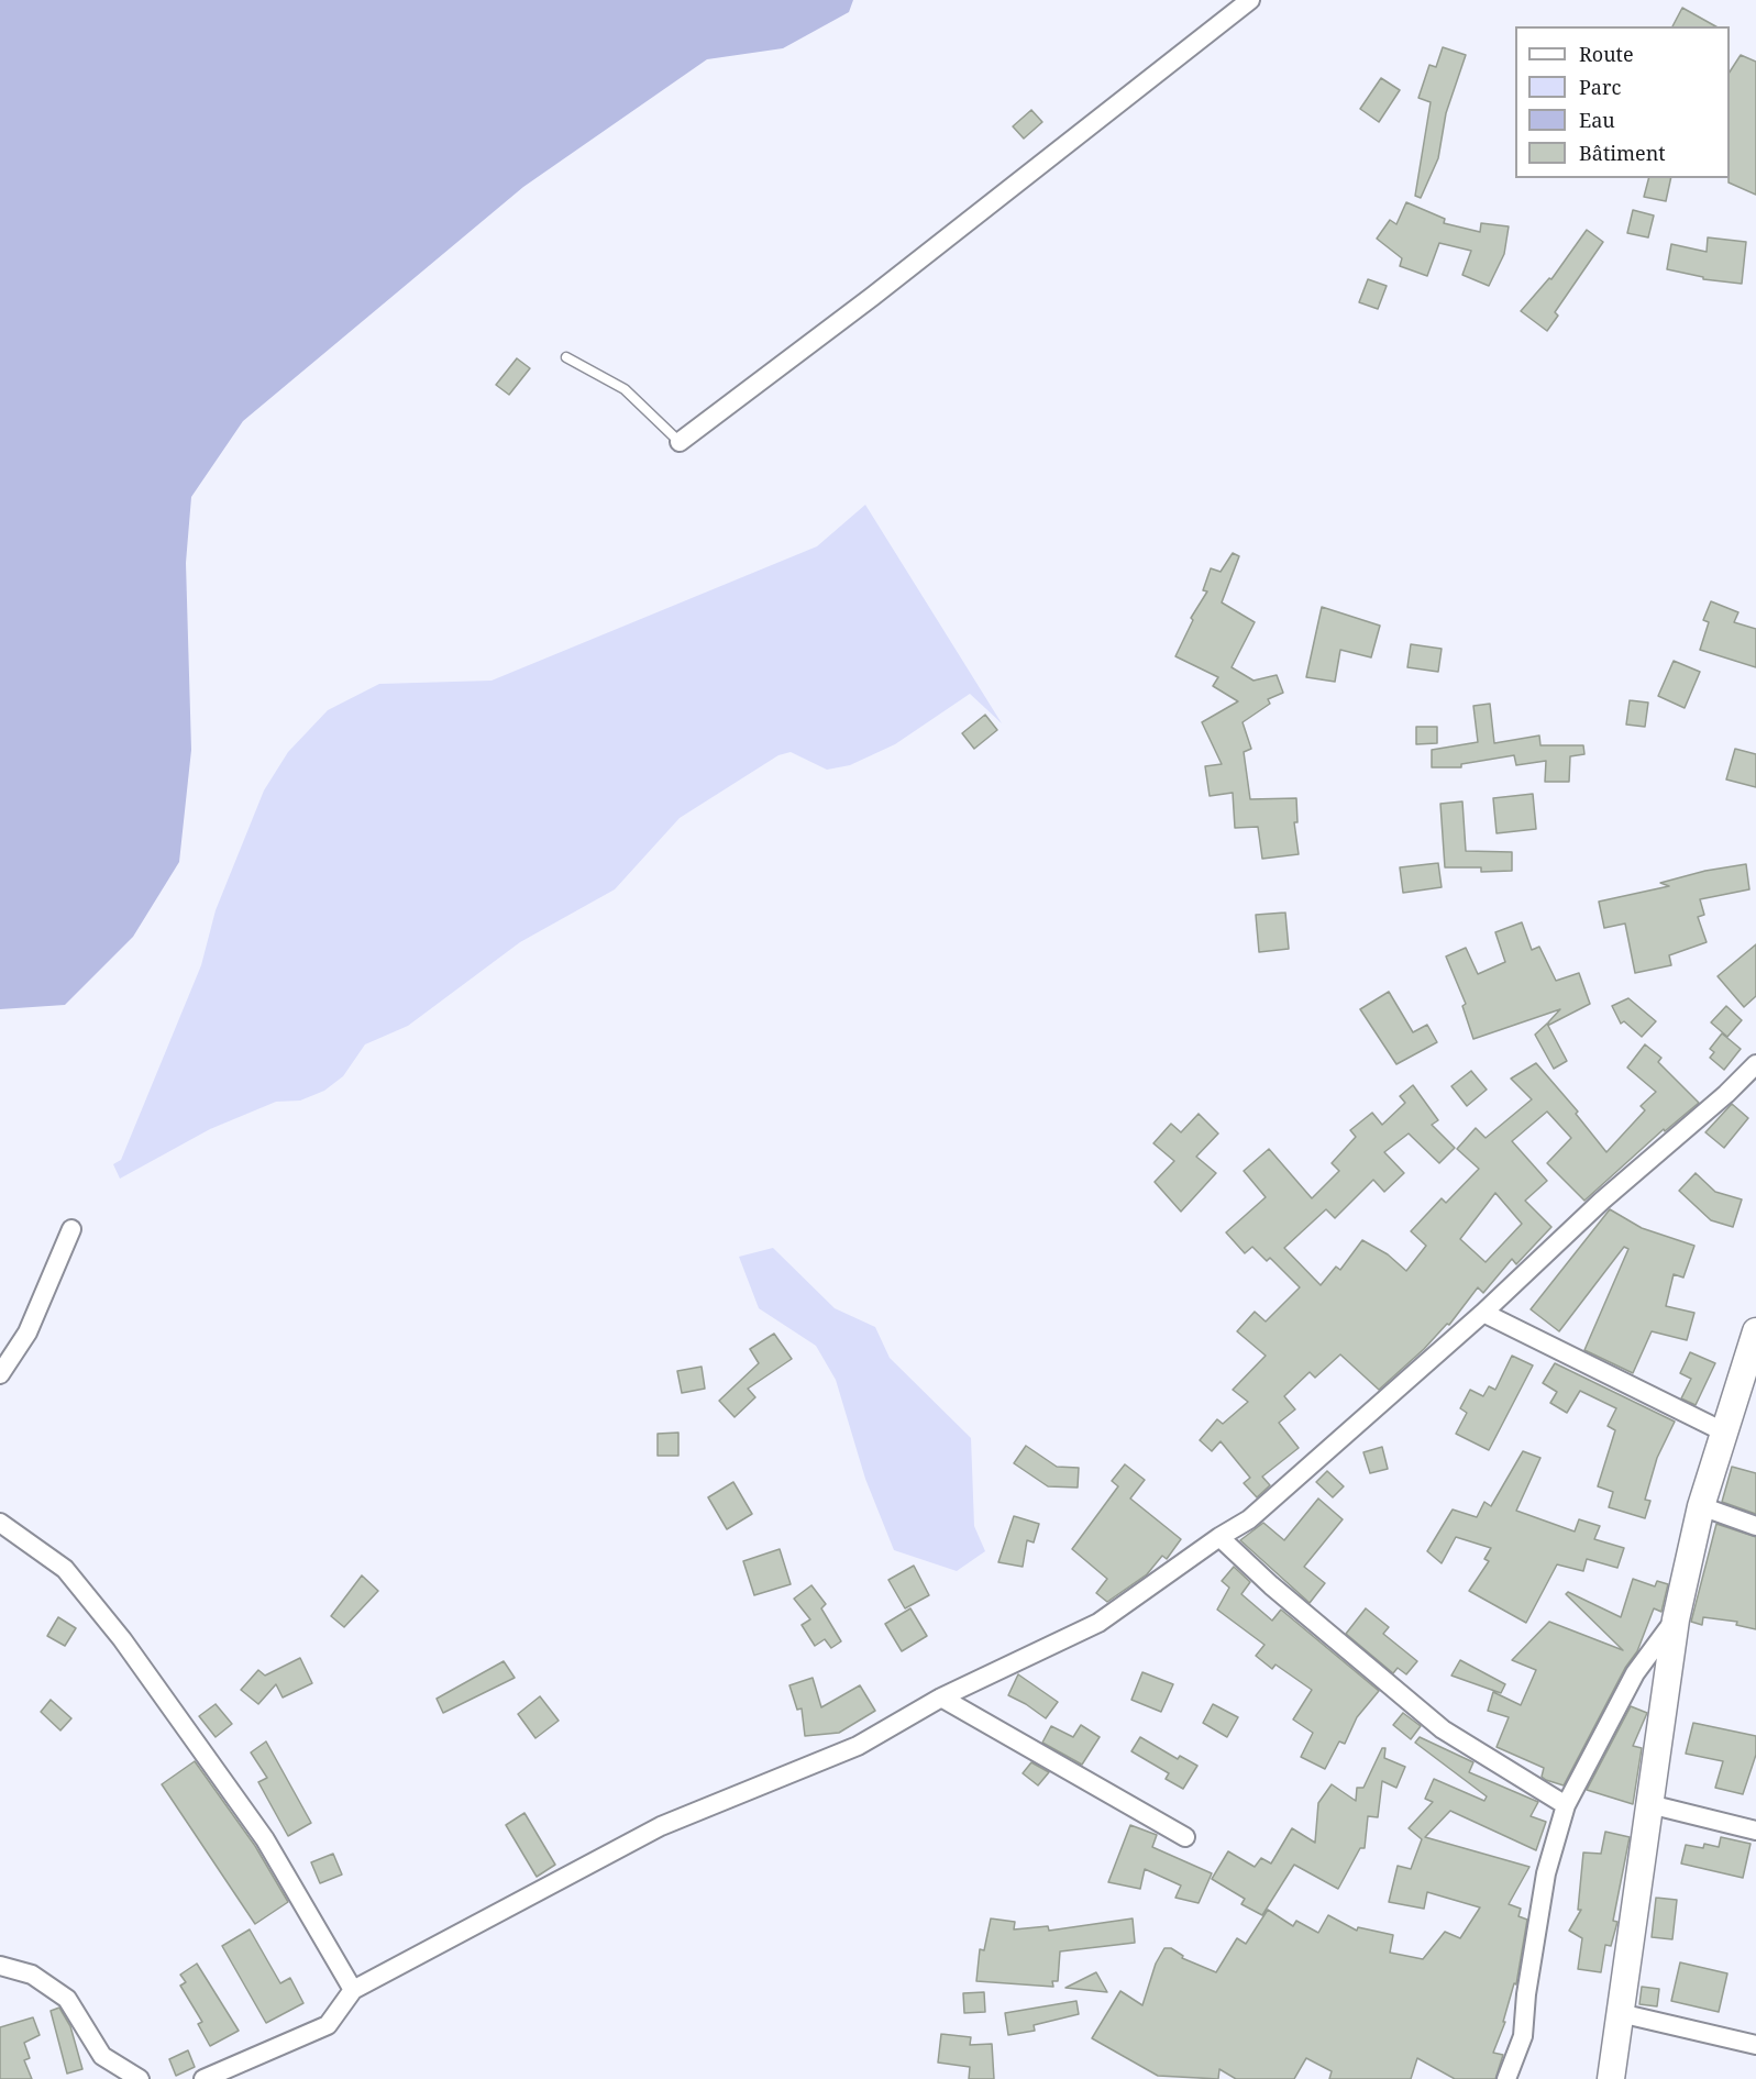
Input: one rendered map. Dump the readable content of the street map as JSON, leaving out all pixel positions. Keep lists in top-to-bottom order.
{
  "legend": [
    "Route",
    "Parc",
    "Eau",
    "Bâtiment"
  ]
}
